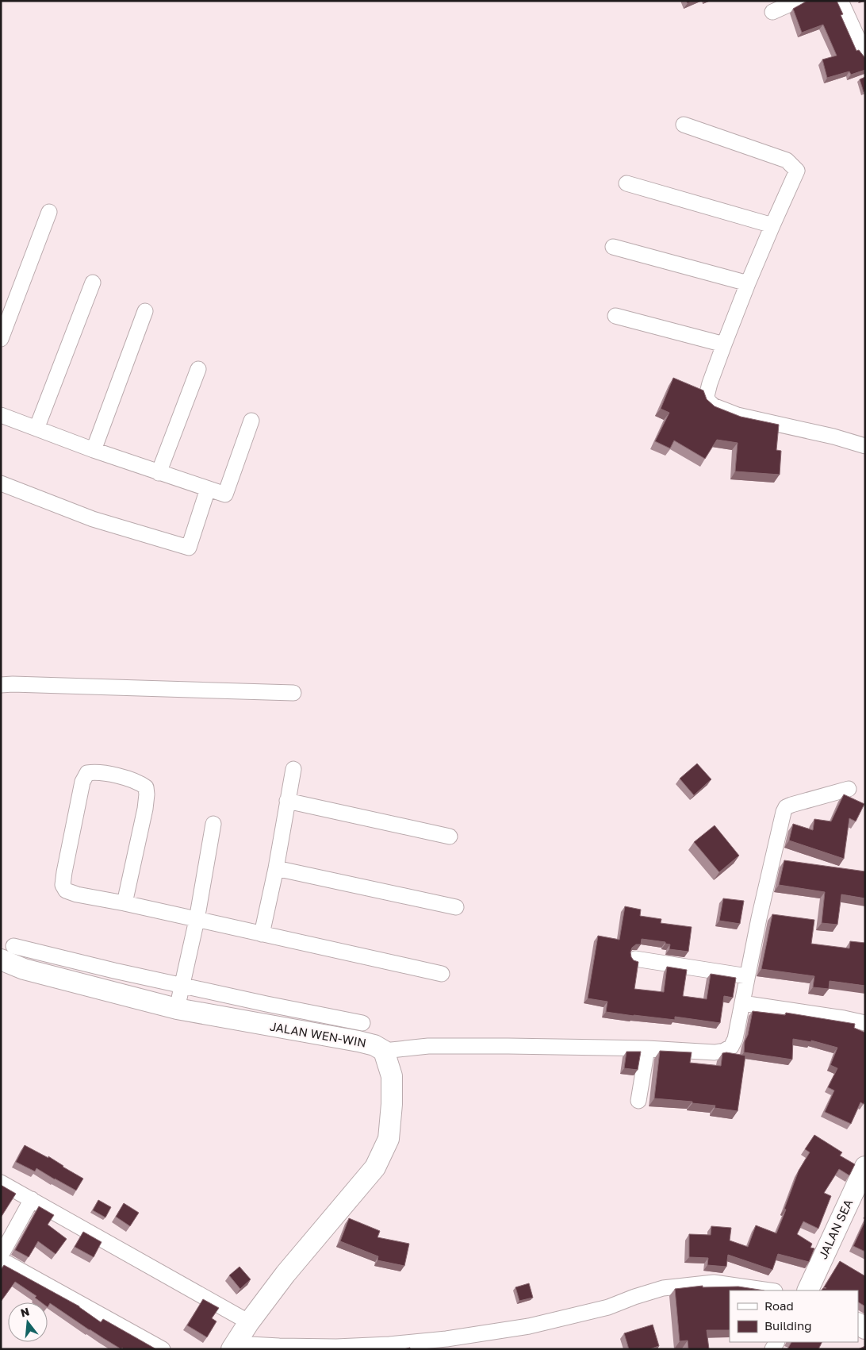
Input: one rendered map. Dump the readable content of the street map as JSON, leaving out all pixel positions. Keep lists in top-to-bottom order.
{
  "streets": {
    "street": ["JALAN WEN-WIN", "JALAN SEA"]
  },
  "legend": ["Road", "Building"],
  "north": "top"
}
